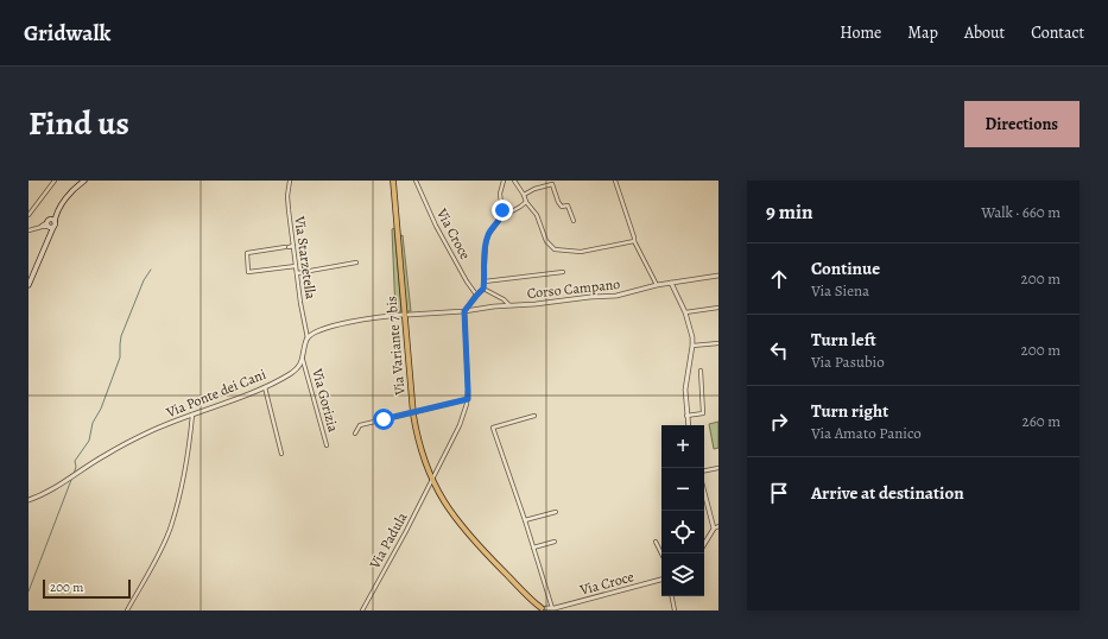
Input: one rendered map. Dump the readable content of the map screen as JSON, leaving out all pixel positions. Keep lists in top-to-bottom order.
{
  "streets": {
    "main road": ["Via Variante 7 bis"],
    "street": [
      "Via Croce",
      "Via Starzetella",
      "Corso Campano",
      "Via Ponte dei Cani",
      "Via Gorizia",
      "Via Padula"
    ]
  },
  "crossings": [
    ["Via Croce", "Via Variante 7 bis"],
    ["Corso Campano", "Via Padula"],
    ["Via Variante 7 bis", "Via Padula"],
    ["Via Ponte dei Cani", "Via Gorizia"]
  ],
  "scale_bar": "200 m",
  "page": {
    "header": "Gridwalk",
    "nav": [
      "Home",
      "Map",
      "About",
      "Contact"
    ],
    "title": "Find us",
    "buttons": "Directions",
    "heading": ["9 min", "Walk · 660 m"],
    "list": [
      ["Continue", "Via Siena", "200 m"],
      ["Turn left", "Via Pasubio", "200 m"],
      ["Turn right", "Via Amato Panico", "260 m"],
      "Arrive at destination"
    ],
    "map_buttons": ["+", "−"],
    "scale": "200 m"
  }
}
